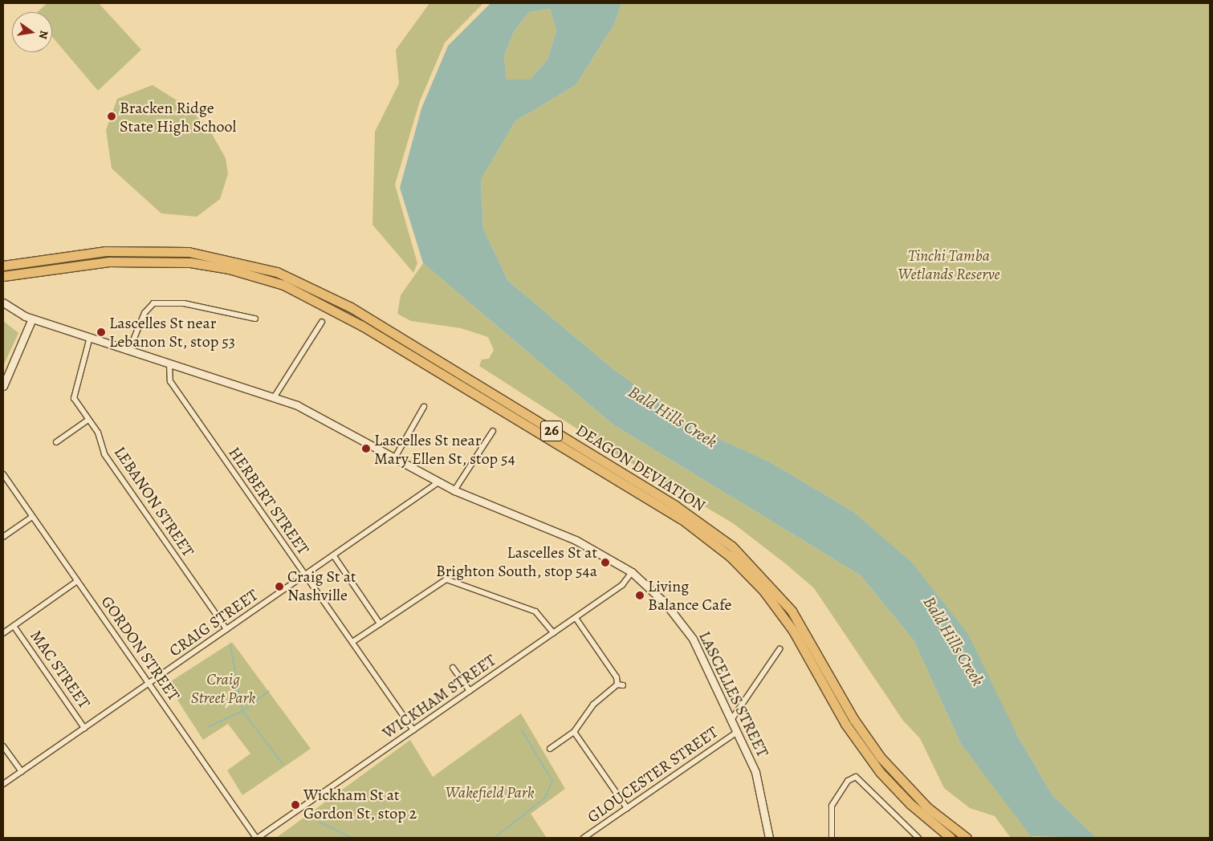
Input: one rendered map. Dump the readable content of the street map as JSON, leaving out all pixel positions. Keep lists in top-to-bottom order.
{
  "streets": {
    "highway": ["26", "DEAGON DEVIATION"],
    "street": [
      "HERBERT STREET",
      "LEBANON STREET",
      "CRAIG STREET",
      "GORDON STREET",
      "MAC STREET",
      "LASCELLES STREET",
      "WICKHAM STREET",
      "GLOUCESTER STREET"
    ]
  },
  "crossings": [
    ["HERBERT STREET", "CRAIG STREET"],
    ["HERBERT STREET", "LASCELLES STREET"],
    ["HERBERT STREET", "WICKHAM STREET"],
    ["LEBANON STREET", "CRAIG STREET"],
    ["LEBANON STREET", "LASCELLES STREET"],
    ["CRAIG STREET", "GORDON STREET"],
    ["CRAIG STREET", "MAC STREET"],
    ["CRAIG STREET", "LASCELLES STREET"],
    ["GORDON STREET", "WICKHAM STREET"],
    ["LASCELLES STREET", "WICKHAM STREET"],
    ["LASCELLES STREET", "GLOUCESTER STREET"]
  ],
  "water": ["Bald Hills Creek"],
  "parks": ["Tinchi Tamba Wetlands Reserve", "Craig Street Park", "Wakefield Park"],
  "places": [
    "Bracken Ridge State High School",
    "Lascelles St near Lebanon St, stop 53",
    "Lascelles St near Mary Ellen St, stop 54",
    "Lascelles St at Brighton South, stop 54a",
    "Craig St at Nashville",
    "Living Balance Cafe",
    "Wickham St at Gordon St, stop 2"
  ],
  "north": "right"
}
